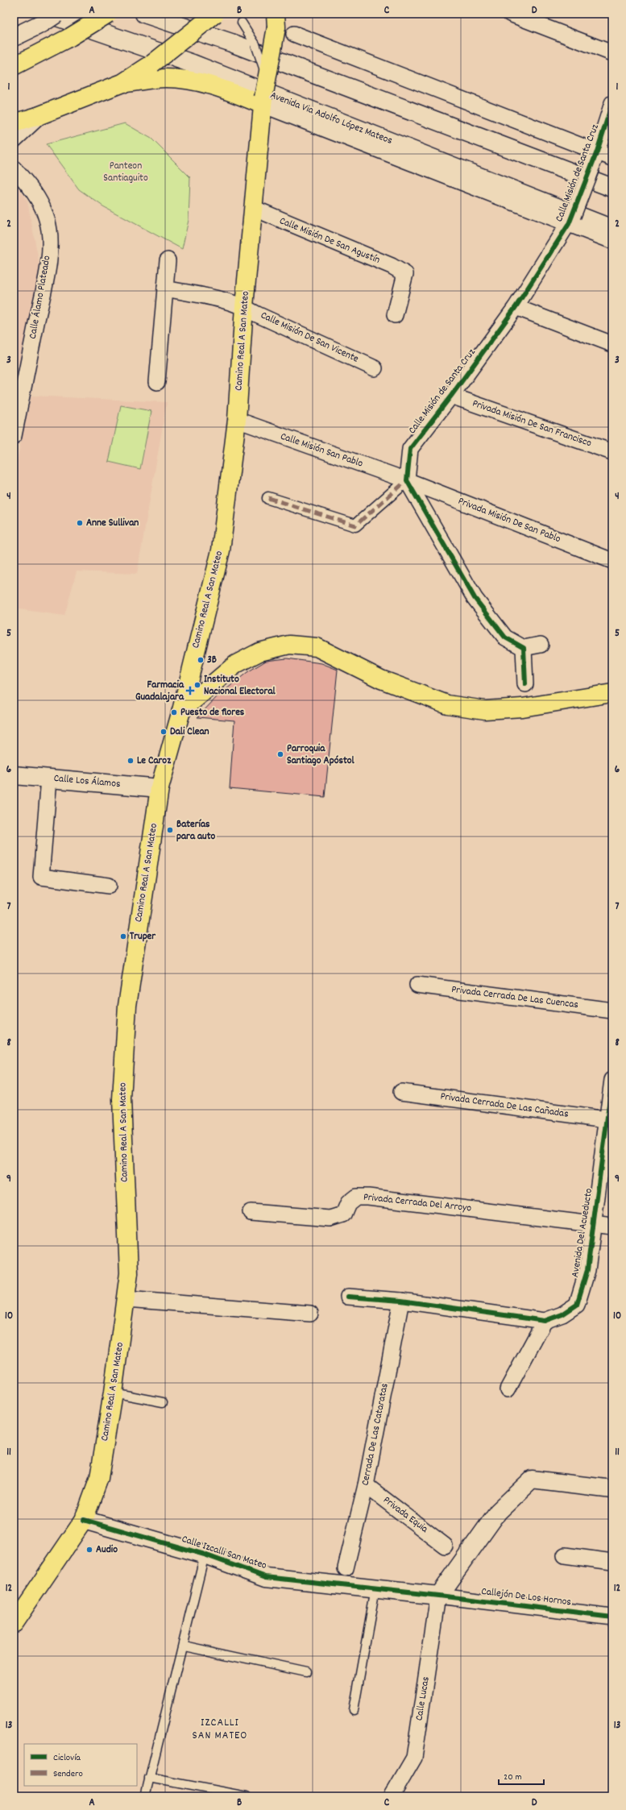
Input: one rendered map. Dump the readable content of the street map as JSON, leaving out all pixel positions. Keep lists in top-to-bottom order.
{
  "streets": {
    "main road": [
      "Avenida Via Adolfo López Mateos",
      "Camino Real A San Mateo",
      "Calle Los Álamos",
      "Calle Izcalli San Mateo"
    ],
    "street": [
      "Calle Misión de Santa Cruz",
      "Calle Misión De San Agustín",
      "Calle Álamo Plateado",
      "Calle Misión De San Vicente",
      "Privada Misión De San Francisco",
      "Calle Misión San Pablo",
      "Privada Misión De San Pablo",
      "Privada Cerrada De Las Cuencas",
      "Privada Cerrada De Las Cañadas",
      "Privada Cerrada Del Arroyo",
      "Avenida Del Acueducto",
      "Cerrada De Las Cataratas",
      "Privada Equia",
      "Callejón De Los Hornos",
      "Calle Lucas"
    ]
  },
  "crossings": [
    ["Avenida Via Adolfo López Mateos", "Calle Misión de Santa Cruz"],
    ["Avenida Via Adolfo López Mateos", "Camino Real A San Mateo"],
    ["Calle Misión de Santa Cruz", "Privada Misión De San Francisco"],
    ["Calle Misión de Santa Cruz", "Calle Misión San Pablo"],
    ["Calle Misión de Santa Cruz", "Privada Misión De San Pablo"],
    ["Calle Misión De San Agustín", "Camino Real A San Mateo"],
    ["Calle Misión De San Vicente", "Camino Real A San Mateo"],
    ["Camino Real A San Mateo", "Calle Misión San Pablo"],
    ["Camino Real A San Mateo", "Calle Los Álamos"],
    ["Camino Real A San Mateo", "Calle Izcalli San Mateo"],
    ["Calle Misión San Pablo", "Privada Misión De San Pablo"],
    ["Privada Cerrada De Las Cañadas", "Avenida Del Acueducto"],
    ["Privada Cerrada Del Arroyo", "Avenida Del Acueducto"],
    ["Avenida Del Acueducto", "Cerrada De Las Cataratas"],
    ["Cerrada De Las Cataratas", "Privada Equia"],
    ["Calle Izcalli San Mateo", "Callejón De Los Hornos"],
    ["Calle Izcalli San Mateo", "Calle Lucas"],
    ["Callejón De Los Hornos", "Calle Lucas"]
  ],
  "districts": ["IZCALLI SAN MATEO"],
  "parks": ["Panteon Santiaguito"],
  "places": {
    "other": [
      "Anne Sullivan",
      "3B",
      "Instituto Nacional Electoral",
      "Puesto de flores",
      "Dali Clean",
      "Parroquia Santiago Apóstol",
      "Le Caroz",
      "Baterías para auto",
      "Truper",
      "Audio"
    ],
    "health": ["Farmacia Guadalajara"]
  },
  "legend": ["Ciclovía", "Sendero"],
  "scale_bar": "20 m",
  "grid": {
    "columns": [
      "A",
      "B",
      "C",
      "D"
    ],
    "rows": [
      "1",
      "2",
      "3",
      "4",
      "5",
      "6",
      "7",
      "8",
      "9",
      "10",
      "11",
      "12",
      "13"
    ]
  }
}
